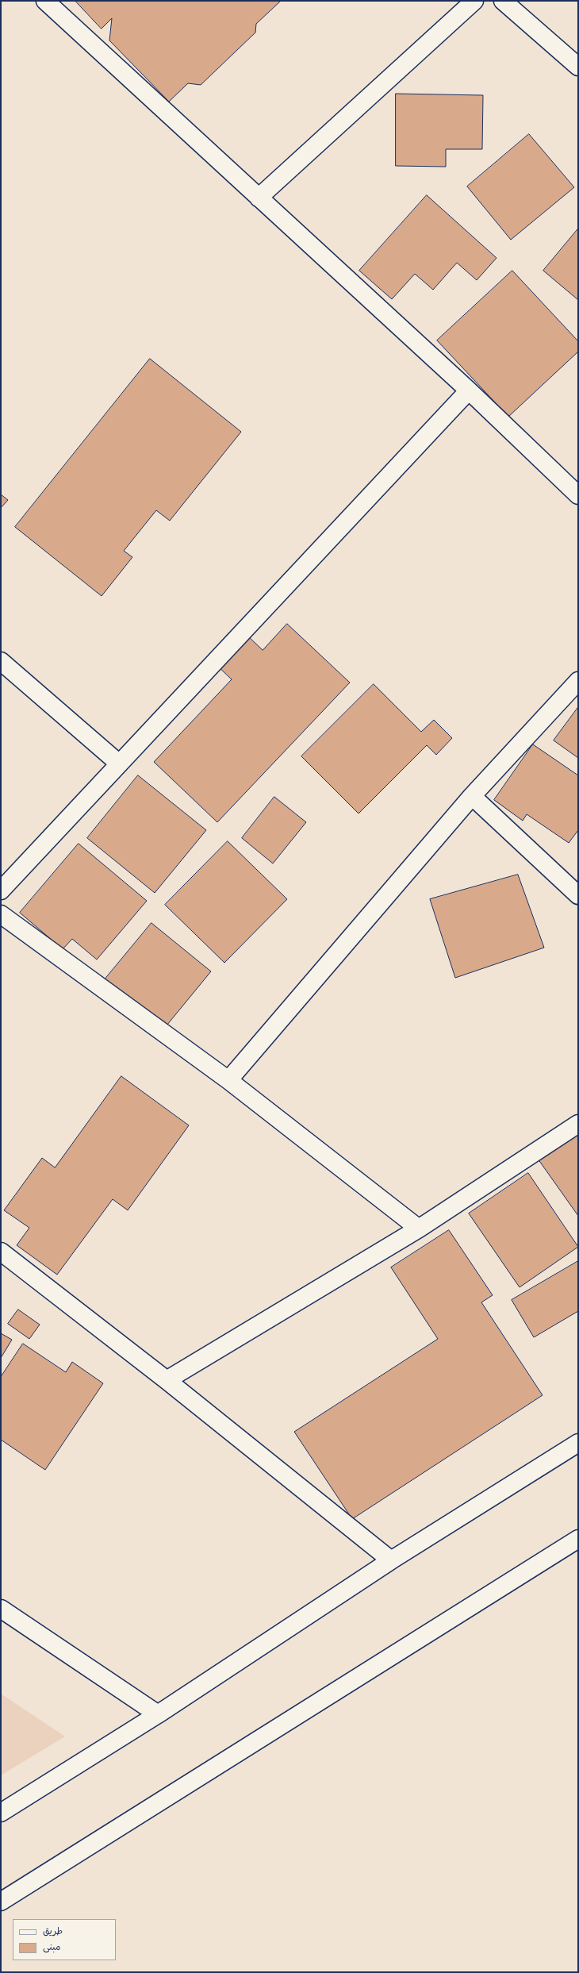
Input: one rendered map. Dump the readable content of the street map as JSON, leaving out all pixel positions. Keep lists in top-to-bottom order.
{
  "legend": ["طريق", "مبنى"]
}
